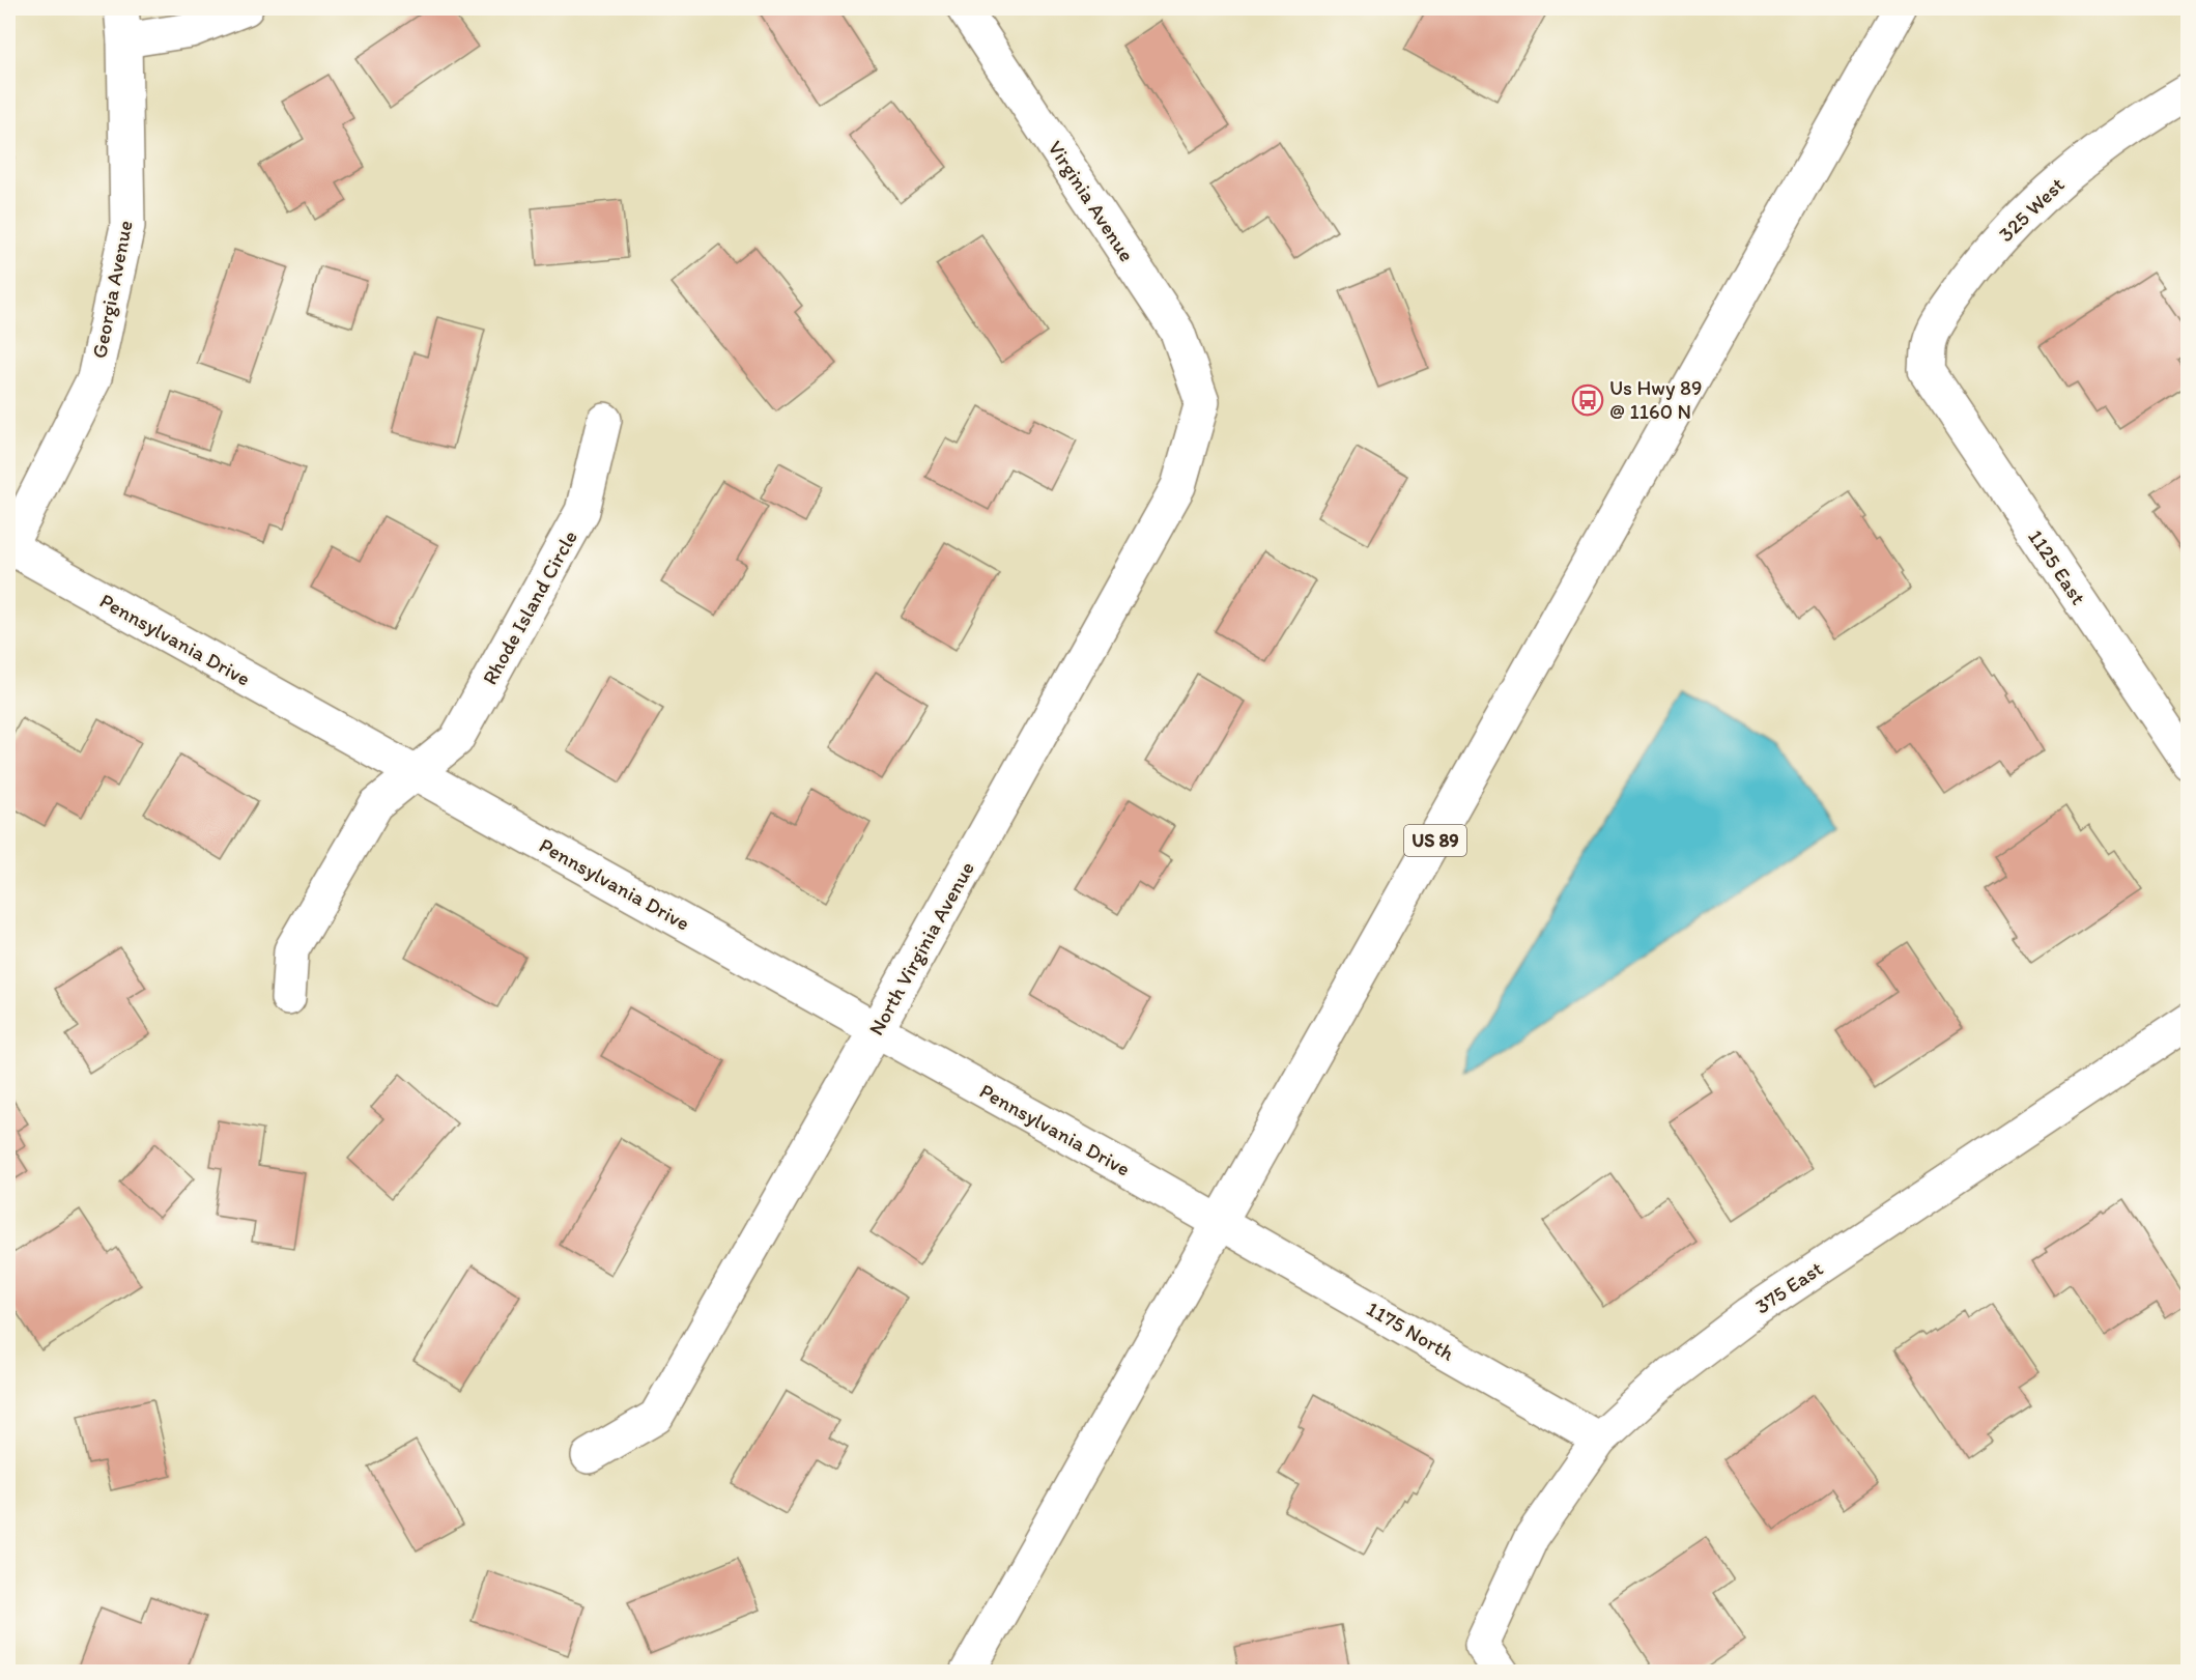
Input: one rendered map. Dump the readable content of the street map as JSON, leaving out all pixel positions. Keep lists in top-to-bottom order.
{
  "streets": {
    "street": [
      "Virginia Avenue",
      "325 West",
      "Georgia Avenue",
      "1125 East",
      "Rhode Island Circle",
      "Pennsylvania Drive",
      "US 89",
      "North Virginia Avenue",
      "375 East",
      "1175 North"
    ]
  },
  "crossings": [
    ["Virginia Avenue", "North Virginia Avenue"],
    ["325 West", "1125 East"],
    ["Georgia Avenue", "Pennsylvania Drive"],
    ["Rhode Island Circle", "Pennsylvania Drive"],
    ["Pennsylvania Drive", "US 89"],
    ["Pennsylvania Drive", "North Virginia Avenue"],
    ["Pennsylvania Drive", "1175 North"],
    ["US 89", "1175 North"],
    ["375 East", "1175 North"]
  ],
  "places": {
    "bus stop": ["Us Hwy 89 @ 1160 N"]
  }
}
